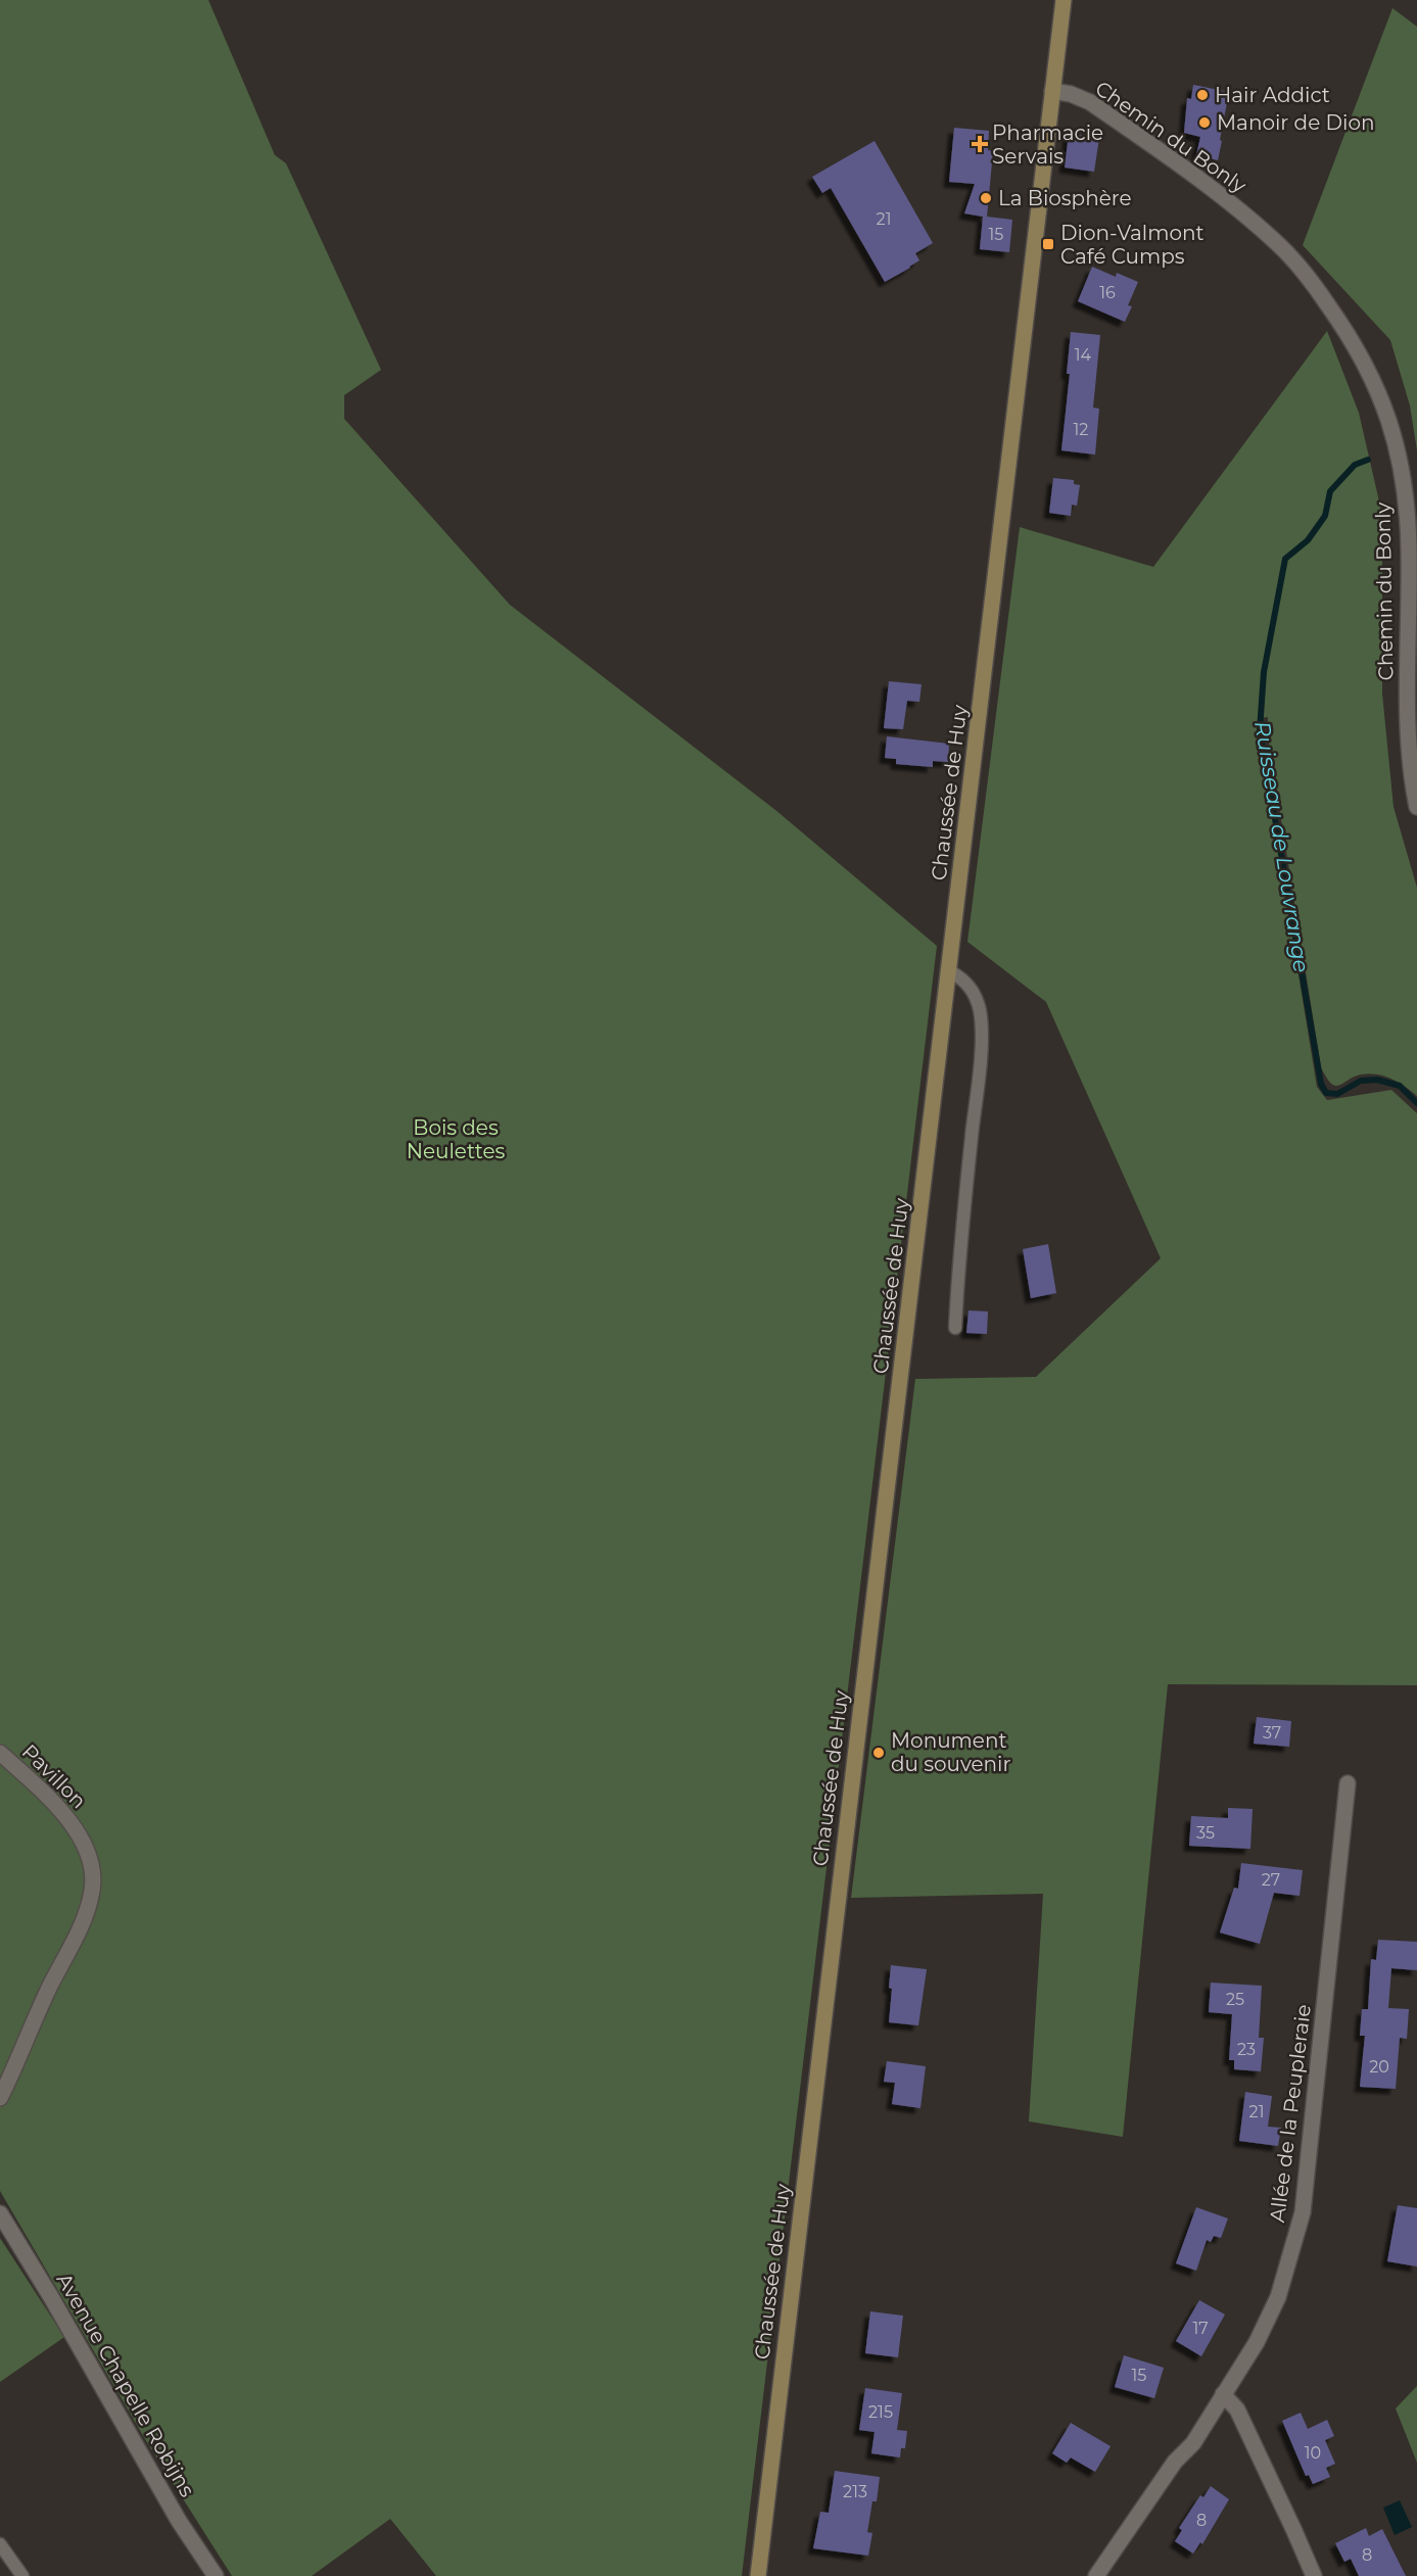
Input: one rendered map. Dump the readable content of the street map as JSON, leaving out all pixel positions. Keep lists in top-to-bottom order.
{
  "streets": {
    "main road": ["Chaussée de Huy"],
    "street": [
      "Chemin du Bonly",
      "Pavillon",
      "Allée de la Peupleraie",
      "Avenue Chapelle Robijns"
    ]
  },
  "crossings": [
    ["Chemin du Bonly", "Chaussée de Huy"]
  ],
  "water": ["Ruisseau de Louvrange"],
  "parks": ["Bois des Neulettes"],
  "places": {
    "other": [
      "Hair Addict",
      "Manoir de Dion",
      "La Biosphère",
      "Monument du souvenir"
    ],
    "health": ["Pharmacie Servais"],
    "transit": ["Dion-Valmont Café Cumps"]
  },
  "house_numbers": [
    "21",
    "15",
    "16",
    "14",
    "12",
    "37",
    "35",
    "27",
    "25",
    "23",
    "20",
    "21",
    "17",
    "15",
    "215",
    "10",
    "213",
    "8",
    "8"
  ]
}
